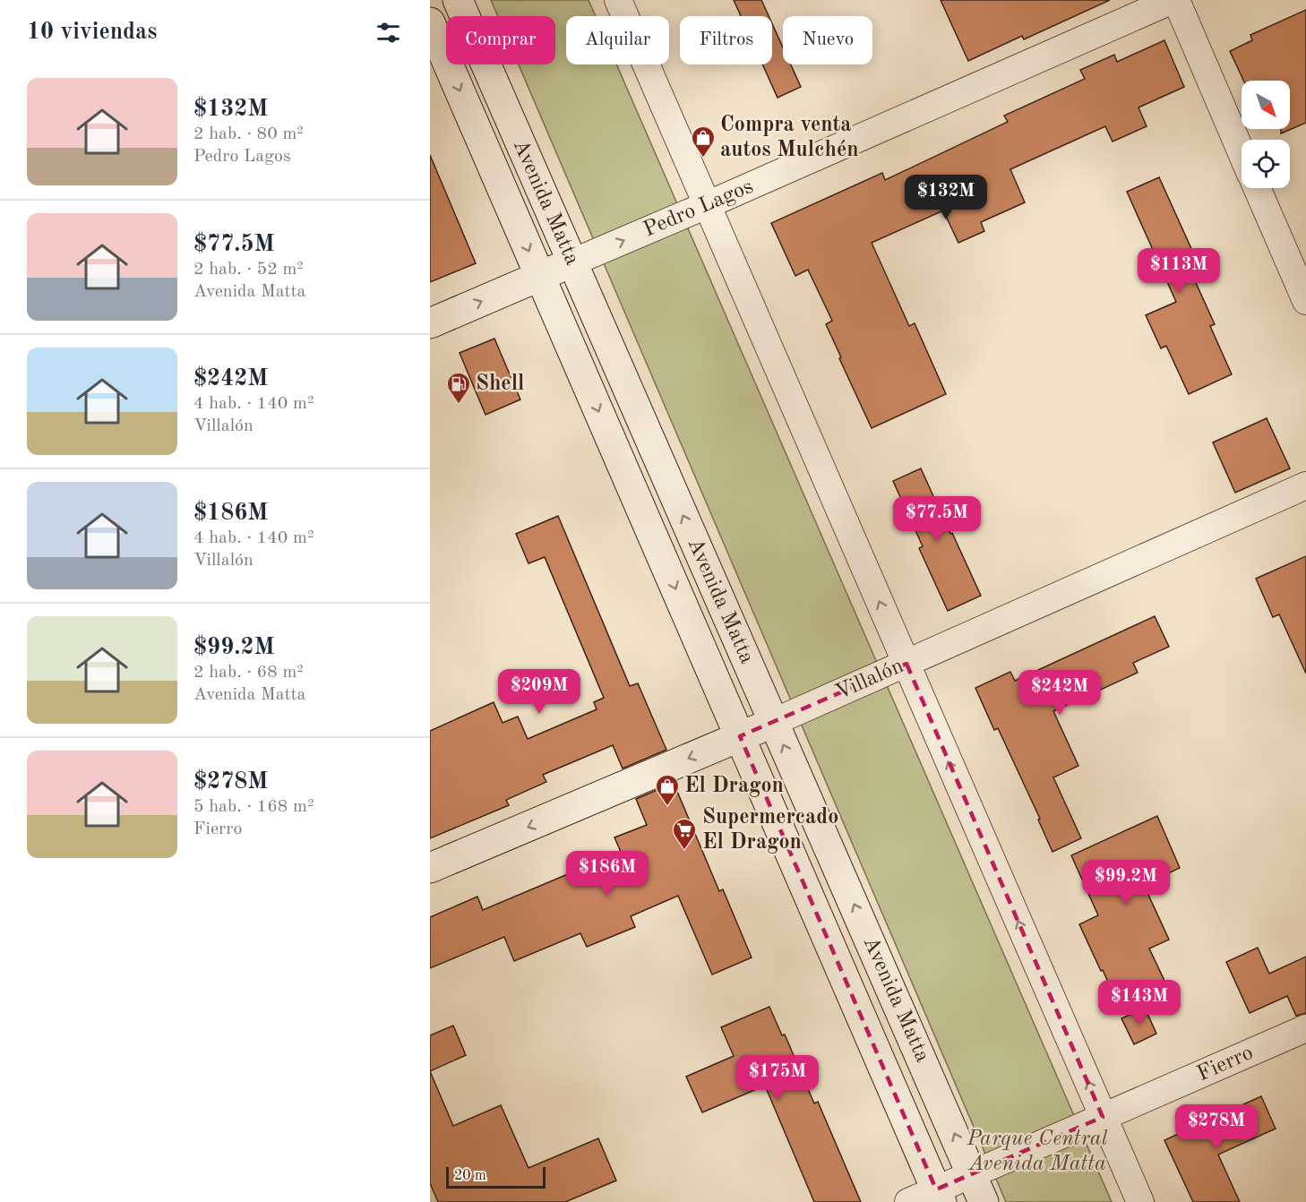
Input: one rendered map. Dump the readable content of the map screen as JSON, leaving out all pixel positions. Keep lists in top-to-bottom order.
{
  "streets": {
    "main road": ["Avenida Matta", "Pedro Lagos", "Villalón"],
    "street": ["Fierro"]
  },
  "crossings": [
    ["Avenida Matta", "Pedro Lagos"],
    ["Avenida Matta", "Villalón"],
    ["Avenida Matta", "Fierro"]
  ],
  "one_way": ["Villalón"],
  "parks": ["Parque Central Avenida Matta"],
  "places": {
    "shop": ["Compra venta autos Mulchén", "El Dragon"],
    "fuel station": ["Shell"],
    "supermarket": ["Supermercado El Dragon"]
  },
  "scale_bar": "20 m",
  "north": "bottom right",
  "page": {
    "heading": "10 viviendas",
    "chip": [
      "Comprar",
      "Alquilar",
      "Filtros",
      "Nuevo"
    ],
    "list": [
      {
        "name": "$132M",
        "note": "2 hab. · 80 m² · Pedro Lagos"
      },
      {
        "name": "$77.5M",
        "note": "2 hab. · 52 m² · Avenida Matta"
      },
      {
        "name": "$242M",
        "note": "4 hab. · 140 m² · Villalón"
      },
      {
        "name": "$186M",
        "note": "4 hab. · 140 m² · Villalón"
      },
      {
        "name": "$99.2M",
        "note": "2 hab. · 68 m² · Avenida Matta"
      },
      {
        "name": "$278M",
        "note": "5 hab. · 168 m² · Fierro"
      }
    ],
    "price": [
      "$132M",
      "$113M",
      "$77.5M",
      "$209M",
      "$242M",
      "$186M",
      "$99.2M",
      "$143M",
      "$175M",
      "$278M"
    ],
    "scale": "20 m"
  }
}
